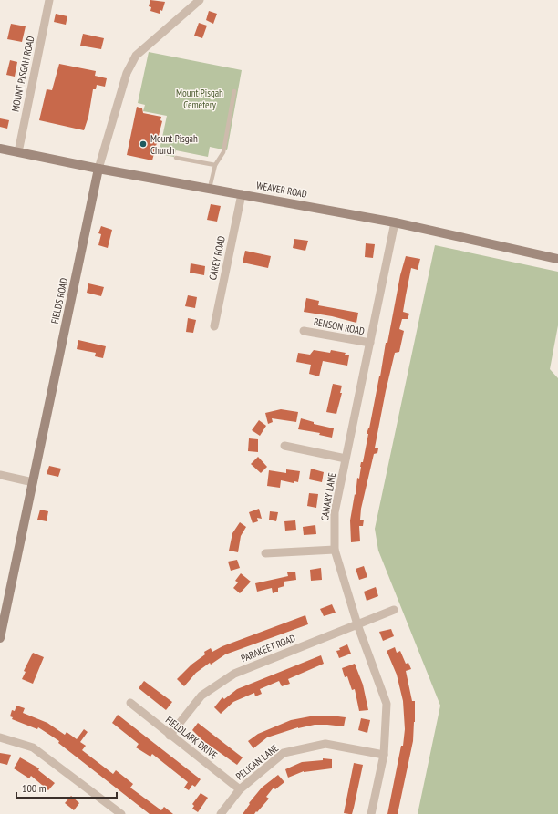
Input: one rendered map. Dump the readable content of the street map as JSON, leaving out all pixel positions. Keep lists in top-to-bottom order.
{
  "streets": {
    "main road": ["WEAVER ROAD", "FIELDS ROAD"],
    "street": [
      "MOUNT PISGAH ROAD",
      "CAREY ROAD",
      "BENSON ROAD",
      "CANARY LANE",
      "PARAKEET ROAD",
      "FIELDLARK DRIVE",
      "PELICAN LANE"
    ]
  },
  "crossings": [
    ["MOUNT PISGAH ROAD", "WEAVER ROAD"],
    ["WEAVER ROAD", "CAREY ROAD"],
    ["WEAVER ROAD", "FIELDS ROAD"],
    ["WEAVER ROAD", "CANARY LANE"],
    ["BENSON ROAD", "CANARY LANE"],
    ["CANARY LANE", "PARAKEET ROAD"],
    ["CANARY LANE", "PELICAN LANE"],
    ["PARAKEET ROAD", "FIELDLARK DRIVE"],
    ["FIELDLARK DRIVE", "PELICAN LANE"]
  ],
  "parks": ["Mount Pisgah Cemetery"],
  "places": ["Mount Pisgah Church"],
  "scale_bar": "100 m"
}
